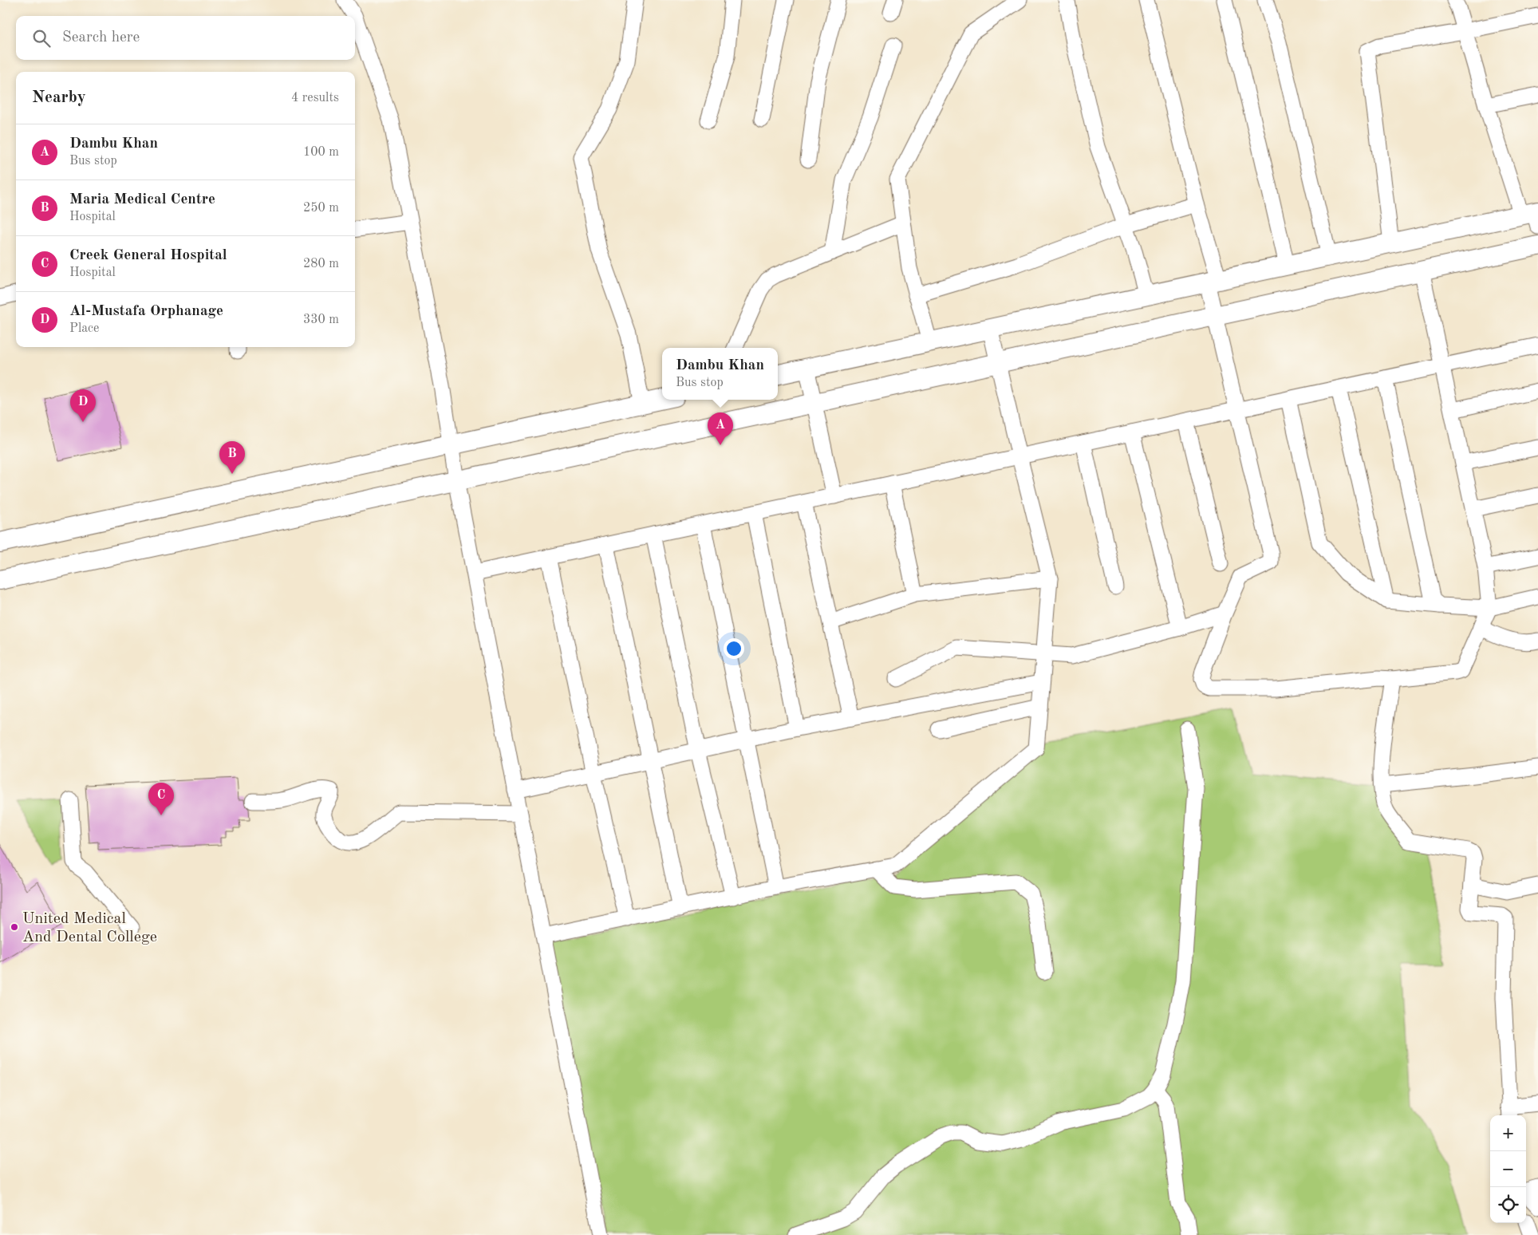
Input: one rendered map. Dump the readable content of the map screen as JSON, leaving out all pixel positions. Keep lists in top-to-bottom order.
{
  "places": ["United Medical And Dental College"],
  "page": {
    "search": "Search here",
    "heading": ["Nearby", "4 results"],
    "list": [
      {
        "mark": "A",
        "name": "Dambu Khan",
        "note": "Bus stop",
        "value": "100 m"
      },
      {
        "mark": "B",
        "name": "Maria Medical Centre",
        "note": "Hospital",
        "value": "250 m"
      },
      {
        "mark": "C",
        "name": "Creek General Hospital",
        "note": "Hospital",
        "value": "280 m"
      },
      {
        "mark": "D",
        "name": "Al-Mustafa Orphanage",
        "note": "Place",
        "value": "330 m"
      }
    ],
    "popup": ["Dambu Khan", "Bus stop"],
    "pins": [
      "D",
      "A",
      "B",
      "C"
    ],
    "map_buttons": ["+", "−"]
  }
}
